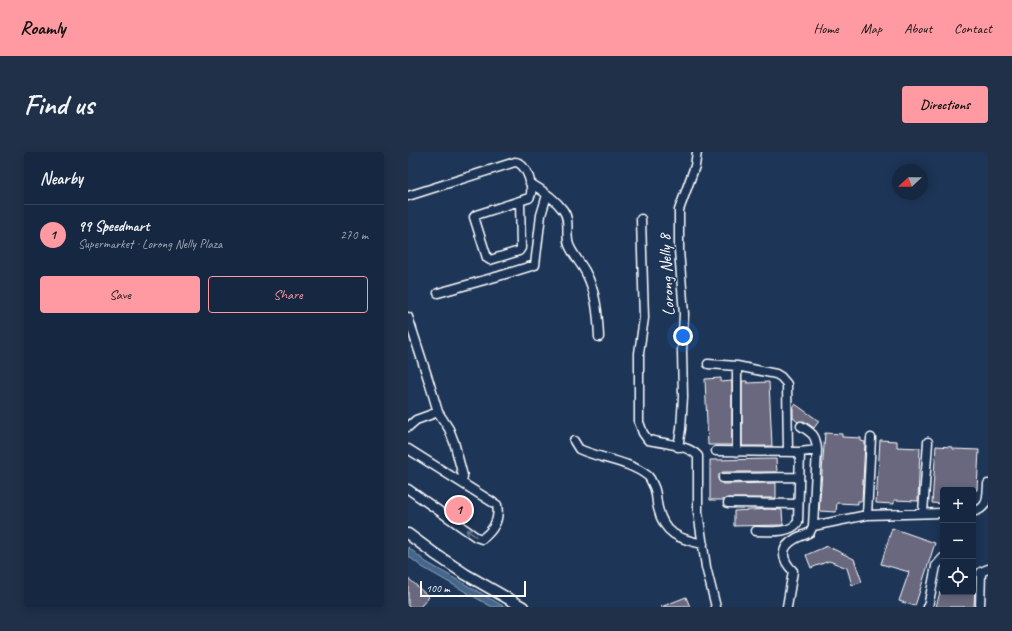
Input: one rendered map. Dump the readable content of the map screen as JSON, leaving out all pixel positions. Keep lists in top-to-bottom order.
{
  "streets": {
    "street": ["Lorong Nelly 8"]
  },
  "scale_bar": "100 m",
  "north": "left",
  "page": {
    "header": "Roamly",
    "nav": [
      "Home",
      "Map",
      "About",
      "Contact"
    ],
    "buttons": [
      "Directions",
      ["Save", "Share"]
    ],
    "title": "Find us",
    "heading": "Nearby",
    "list": [
      {
        "mark": "1",
        "name": "99 Speedmart",
        "note": "Supermarket · Lorong Nelly Plaza",
        "value": "270 m"
      }
    ],
    "map_buttons": ["+", "−"],
    "pins": "1",
    "scale": "100 m"
  }
}
